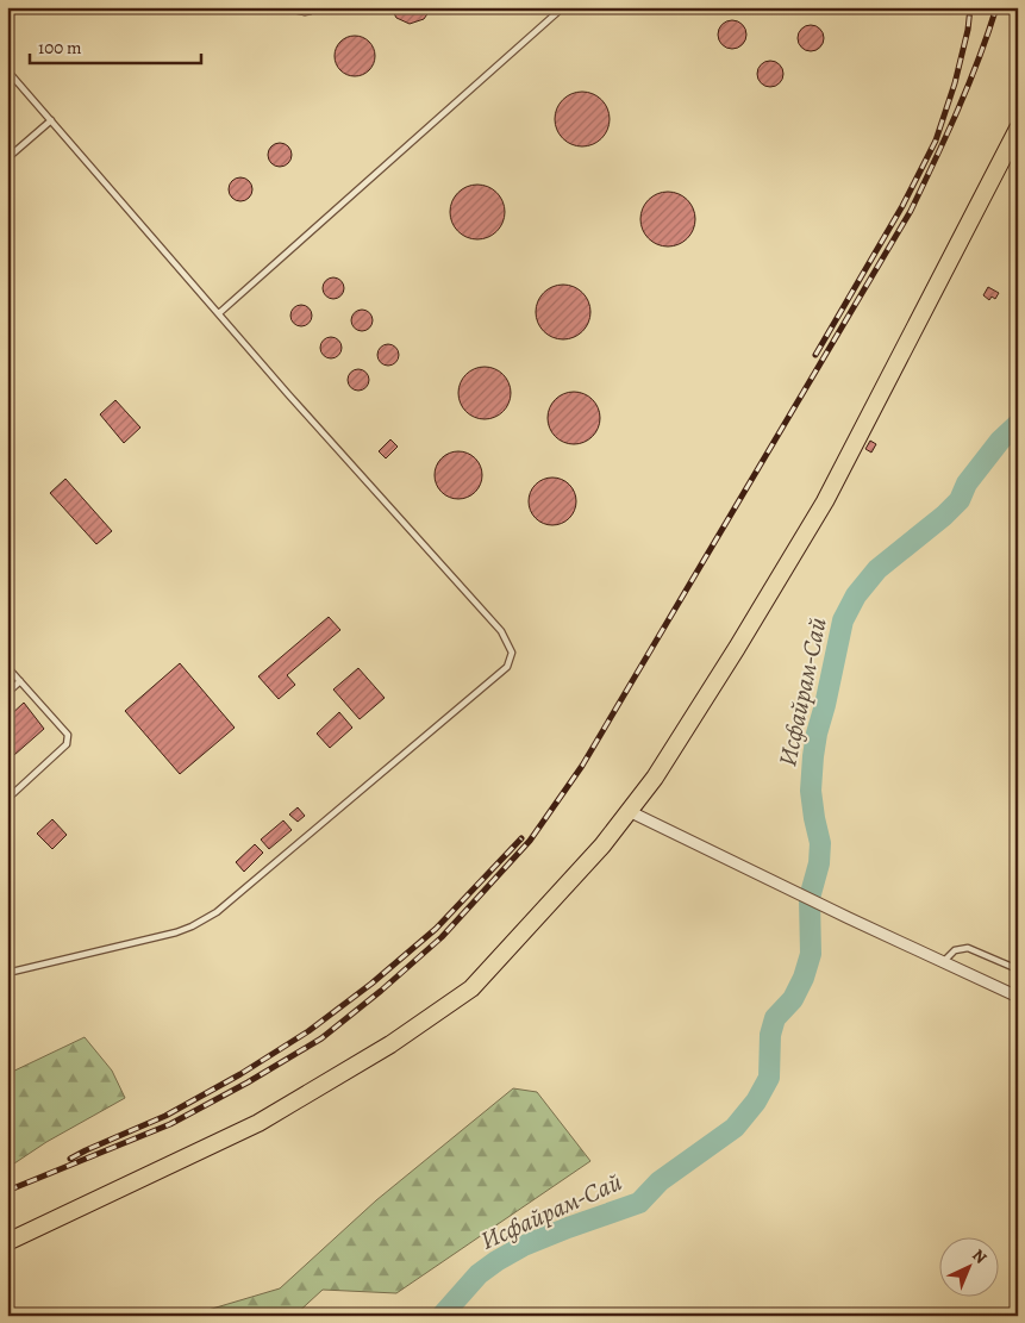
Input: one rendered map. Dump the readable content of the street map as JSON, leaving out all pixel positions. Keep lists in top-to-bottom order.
{
  "water": ["Исфайрам-Сай"],
  "scale_bar": "100 m",
  "north": "top right"
}
